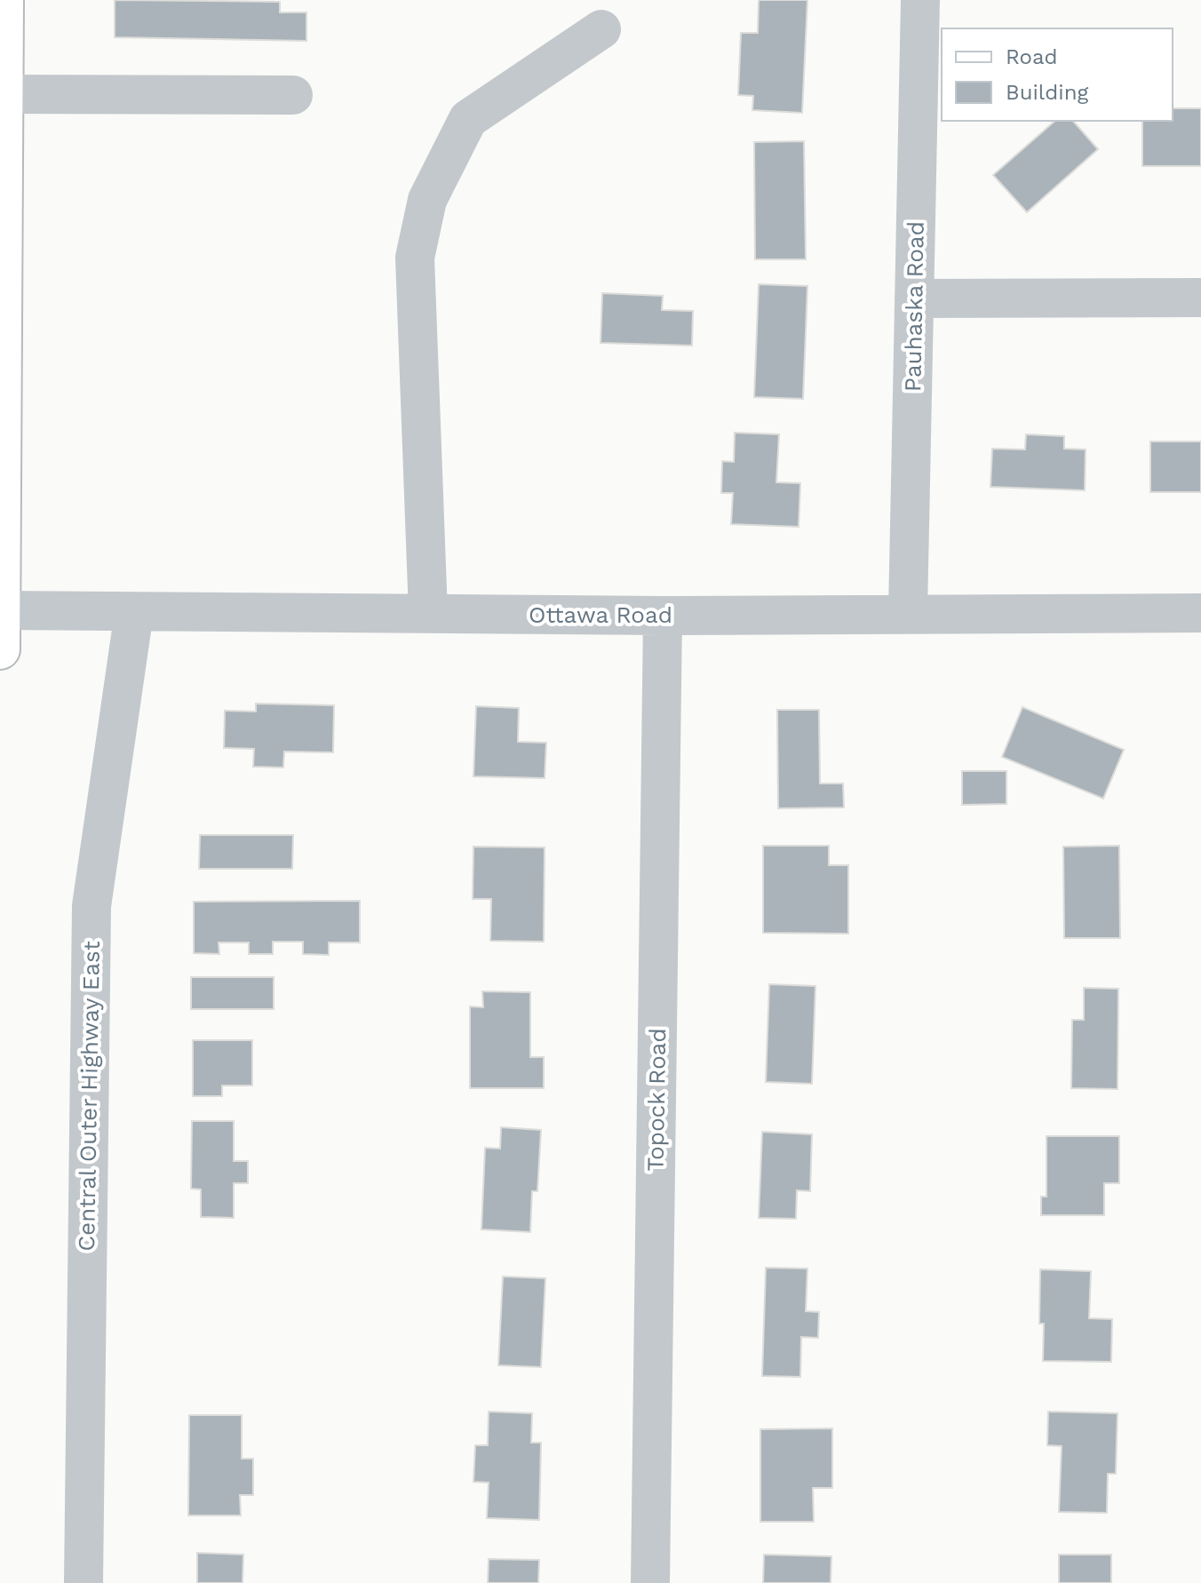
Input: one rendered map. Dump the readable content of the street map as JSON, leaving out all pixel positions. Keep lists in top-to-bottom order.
{
  "streets": {
    "street": [
      "Pauhaska Road",
      "Ottawa Road",
      "Central Outer Highway East",
      "Topock Road"
    ]
  },
  "crossings": [
    ["Pauhaska Road", "Ottawa Road"],
    ["Ottawa Road", "Central Outer Highway East"],
    ["Ottawa Road", "Topock Road"]
  ],
  "legend": ["Road", "Building"]
}
